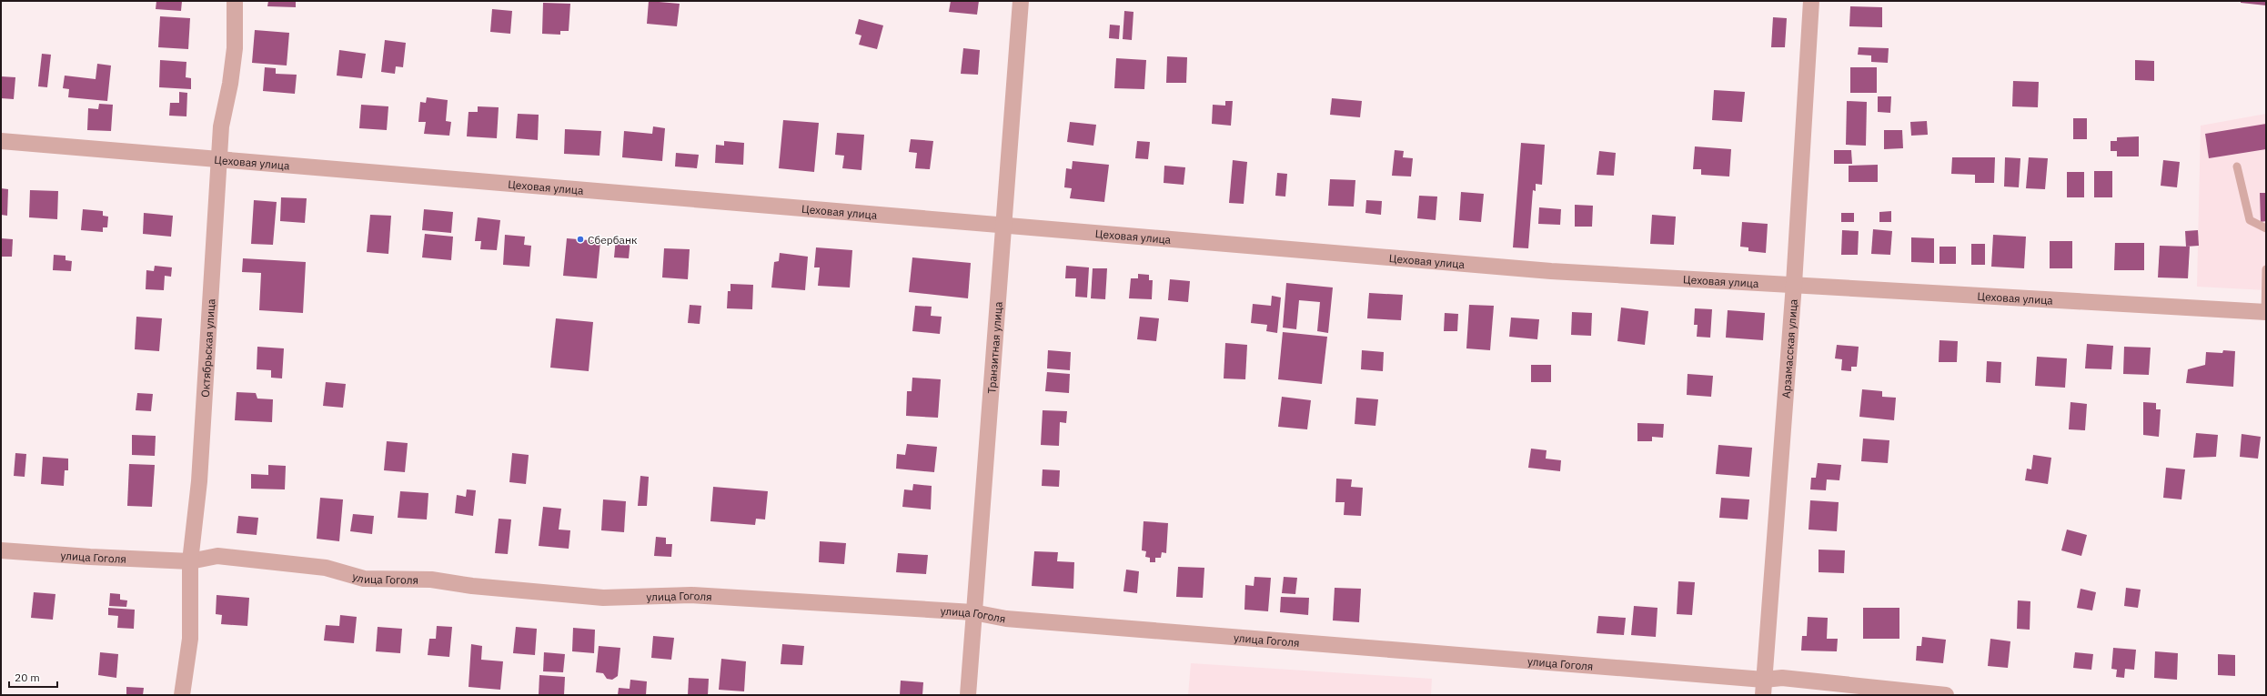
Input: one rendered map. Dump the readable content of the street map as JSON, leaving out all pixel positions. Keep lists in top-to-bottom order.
{
  "streets": {
    "street": [
      "Цеховая улица",
      "Октябрьская улица",
      "Транзитная улица",
      "Арзамасская улица",
      "улица Гоголя"
    ]
  },
  "crossings": [
    ["Цеховая улица", "Октябрьская улица"],
    ["Цеховая улица", "Транзитная улица"],
    ["Цеховая улица", "Арзамасская улица"],
    ["Октябрьская улица", "улица Гоголя"],
    ["Транзитная улица", "улица Гоголя"],
    ["Арзамасская улица", "улица Гоголя"]
  ],
  "places": ["Сбербанк"],
  "scale_bar": "20 m"
}
